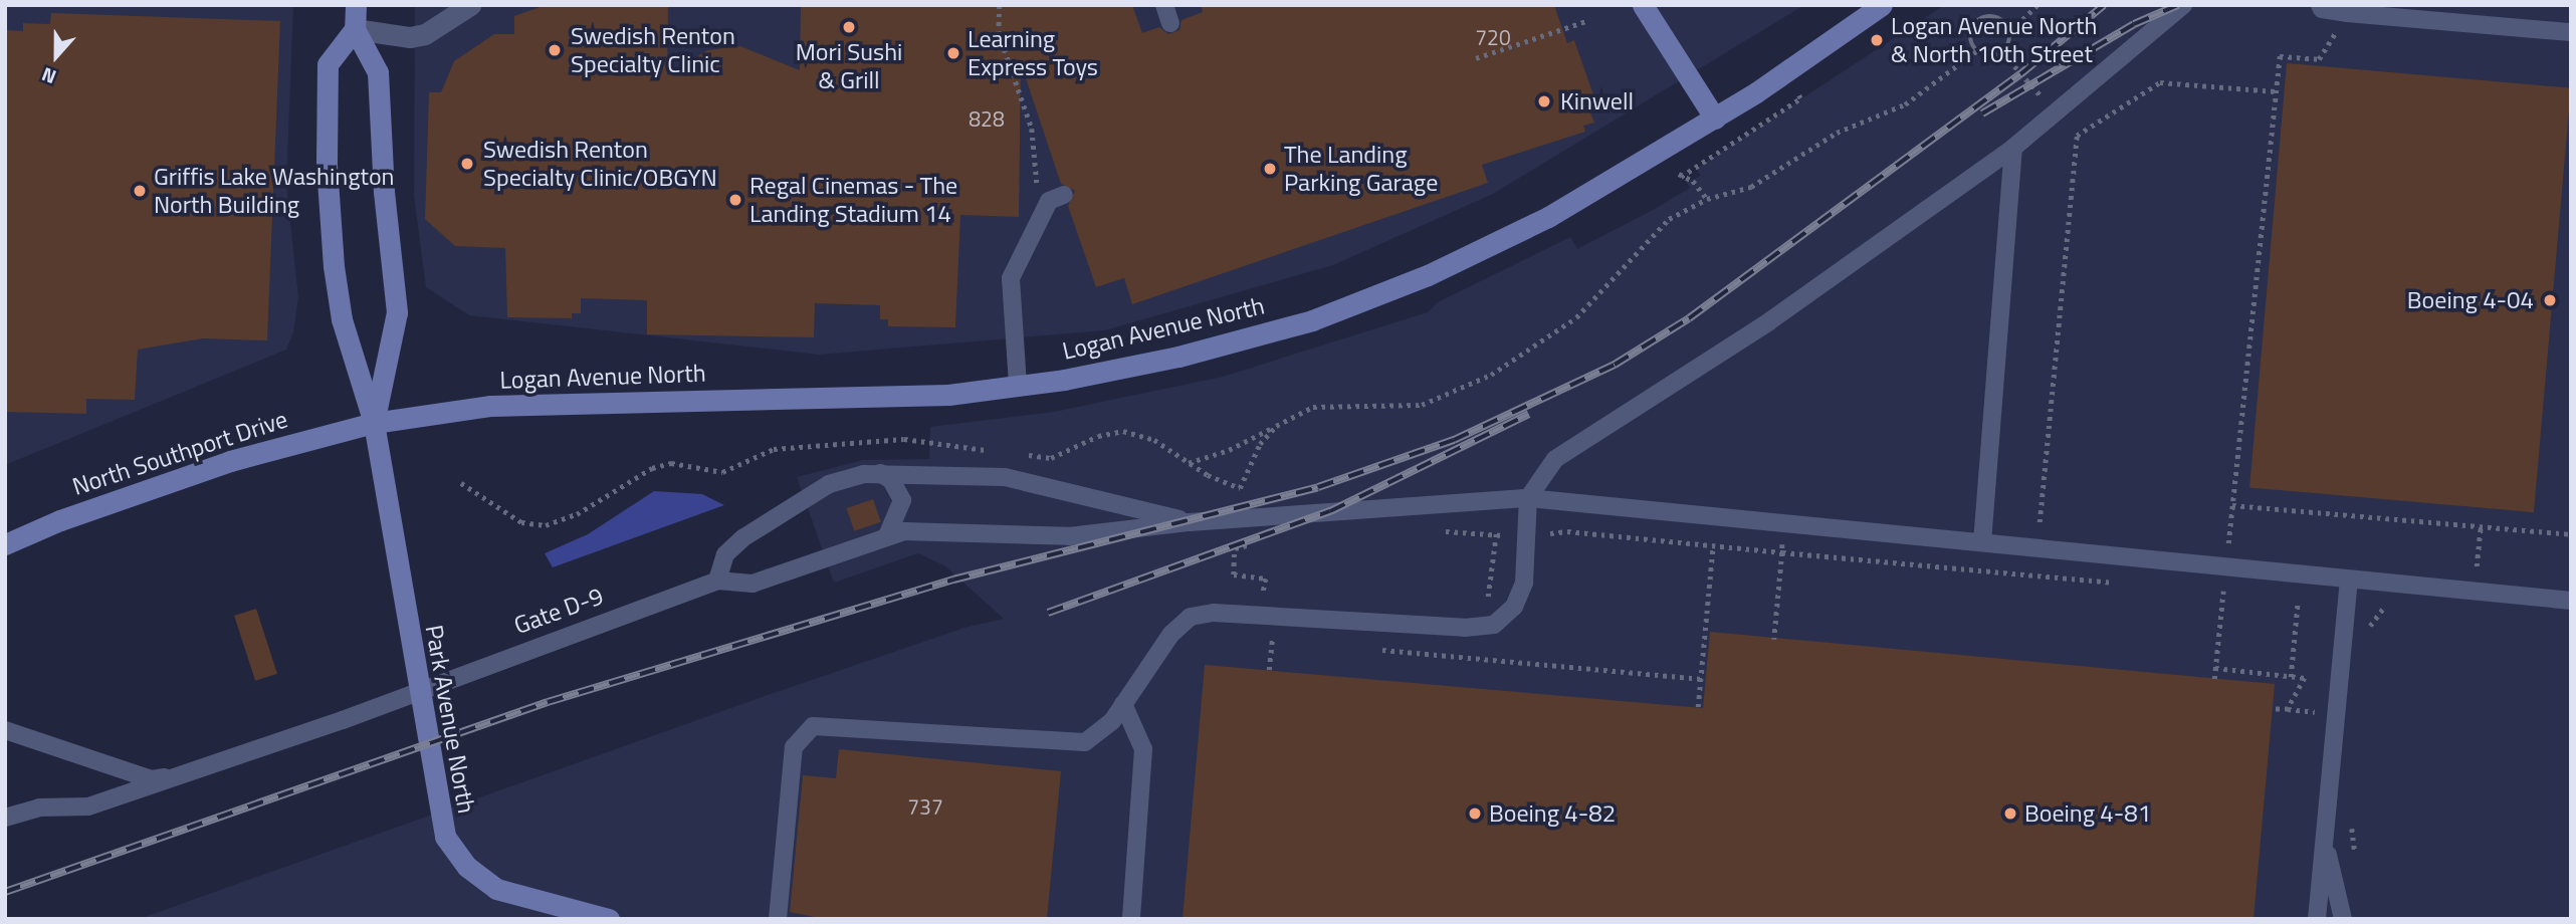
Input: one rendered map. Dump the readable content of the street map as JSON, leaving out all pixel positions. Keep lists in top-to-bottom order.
{
  "streets": {
    "main road": ["Logan Avenue North", "North Southport Drive", "Park Avenue North"],
    "lane": ["Gate D-9"]
  },
  "crossings": [
    ["Logan Avenue North", "North Southport Drive"],
    ["Logan Avenue North", "Park Avenue North"],
    ["North Southport Drive", "Park Avenue North"],
    ["Gate D-9", "Park Avenue North"]
  ],
  "places": [
    "Mori Sushi & Grill",
    "Logan Avenue North & North 10th Street",
    "Swedish Renton Specialty Clinic",
    "Learning Express Toys",
    "Kinwell",
    "Swedish Renton Specialty Clinic/OBGYN",
    "The Landing Parking Garage",
    "Griffis Lake Washington North Building",
    "Regal Cinemas - The Landing Stadium 14",
    "Boeing 4-04",
    "Boeing 4-82",
    "Boeing 4-81"
  ],
  "house_numbers": ["720", "828", "737"],
  "north": "bottom"
}
